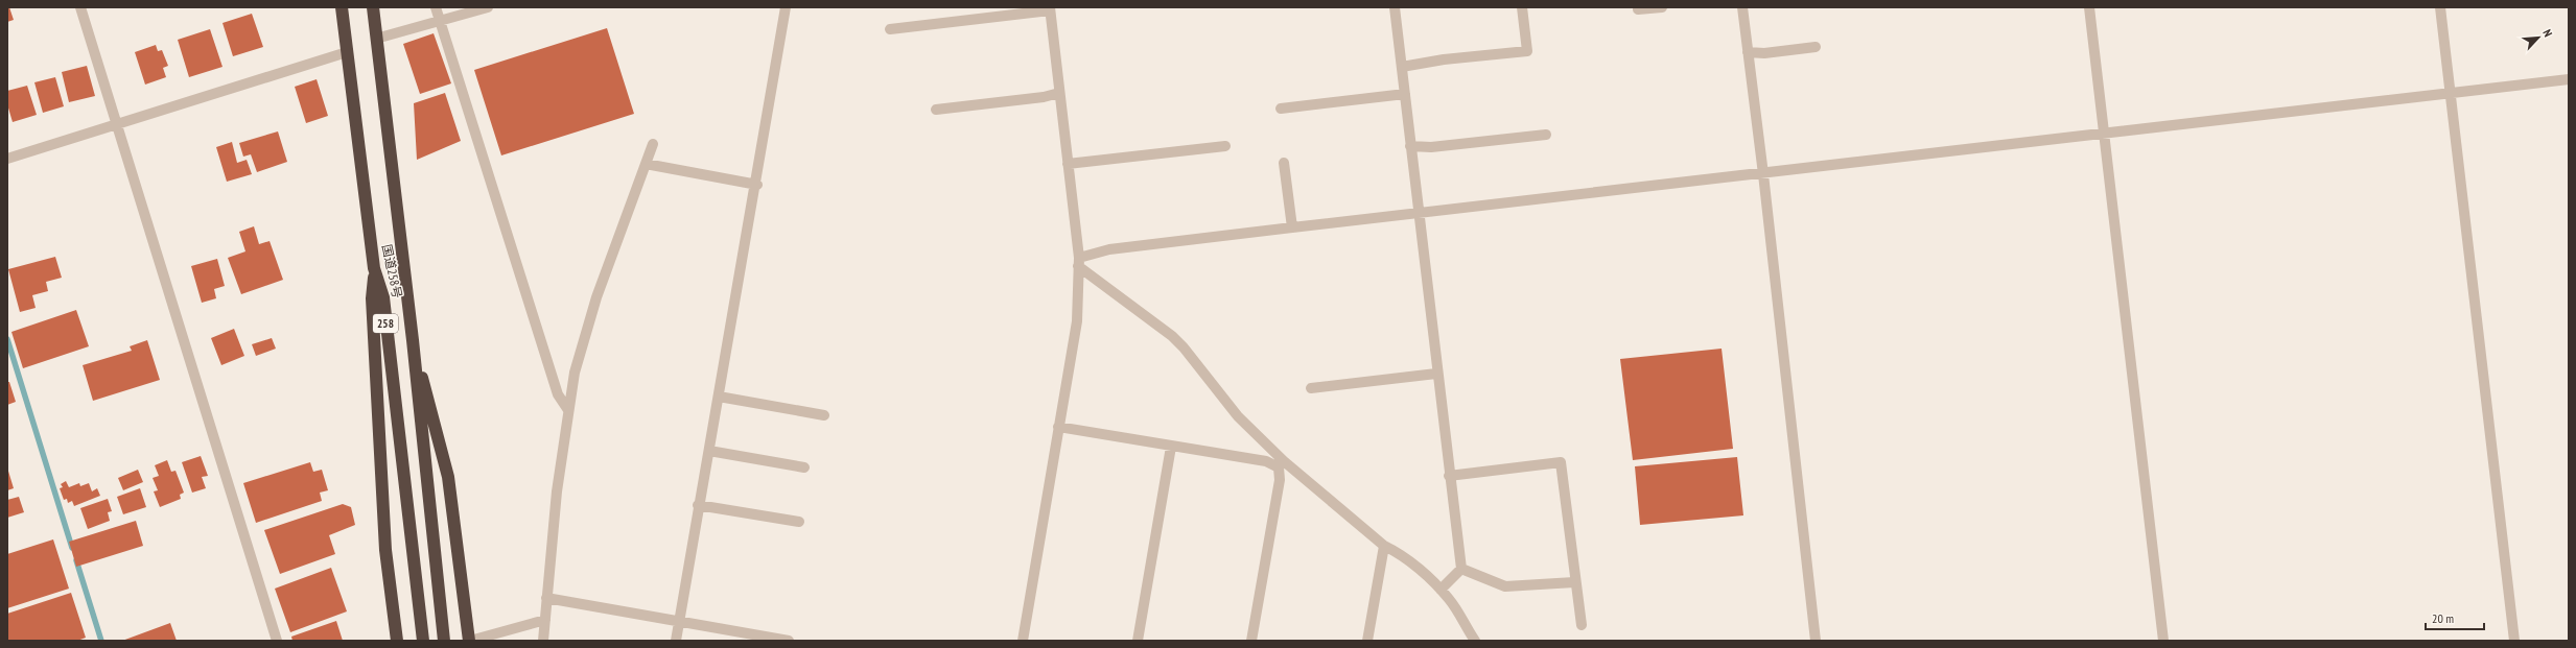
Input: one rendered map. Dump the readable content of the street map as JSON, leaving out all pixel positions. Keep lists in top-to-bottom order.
{
  "streets": {
    "highway": ["国道258号", "258"]
  },
  "crossings": [
    ["国道258号", "258"]
  ],
  "scale_bar": "20 m",
  "north": "top right"
}
